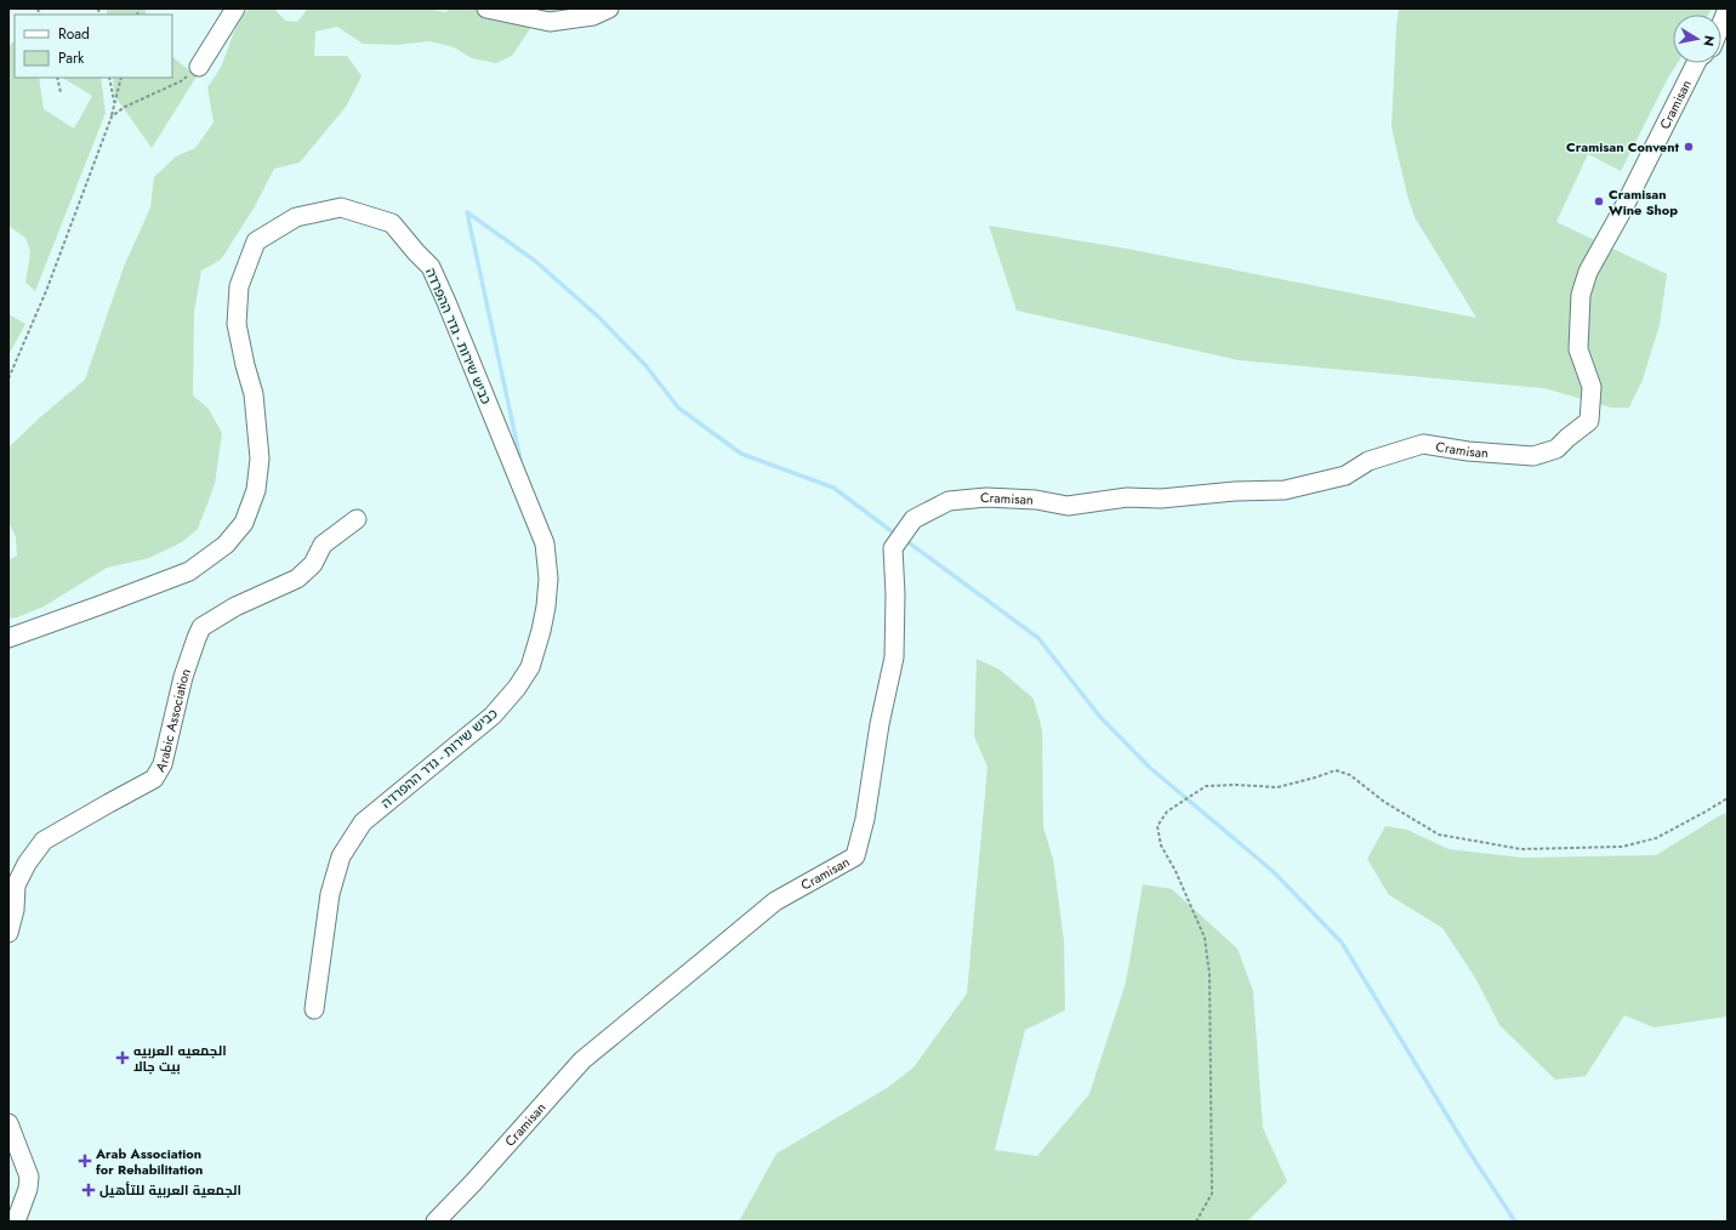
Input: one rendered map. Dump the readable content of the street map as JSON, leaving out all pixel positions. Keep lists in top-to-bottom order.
{
  "streets": {
    "street": ["Cramisan", "כביש שירות - גדר ההפרדה", "Arabic Association"]
  },
  "places": {
    "other": ["Cramisan Convent", "Cramisan Wine Shop"],
    "health": ["الجمعيه العربيه بيت جالا", "Arab Association for Rehabilitation", "الجمعية العربية للتأهيل"]
  },
  "legend": ["Road", "Park"],
  "north": "right"
}
